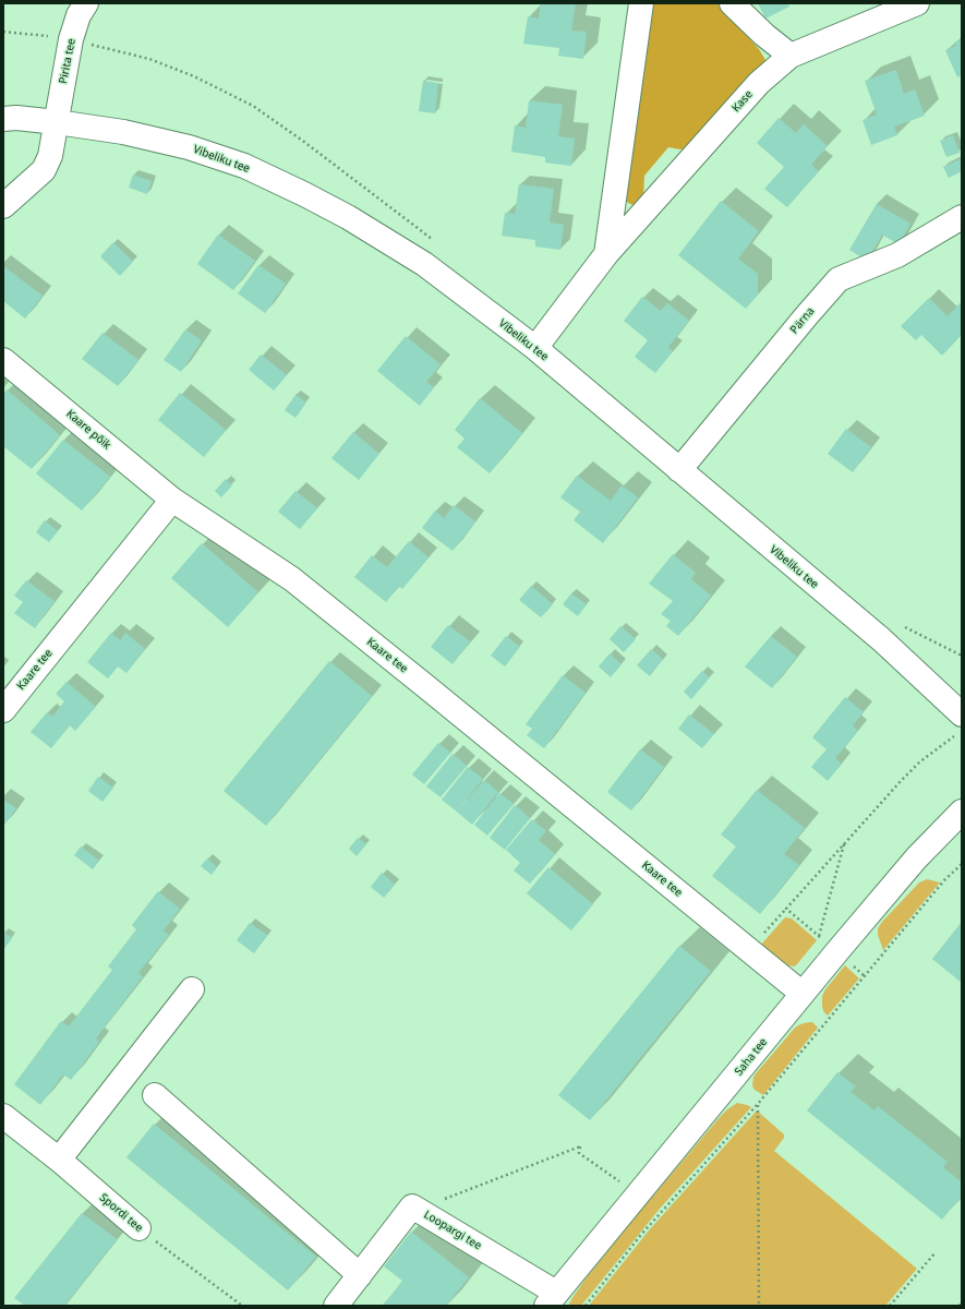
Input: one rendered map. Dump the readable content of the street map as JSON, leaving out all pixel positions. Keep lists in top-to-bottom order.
{
  "streets": {
    "street": [
      "Pirita tee",
      "Kase",
      "Vibeliku tee",
      "Pärna",
      "Kaare põik",
      "Kaare tee",
      "Saha tee",
      "Spordi tee",
      "Loopargi tee"
    ]
  },
  "crossings": [
    ["Pirita tee", "Vibeliku tee"],
    ["Kase", "Vibeliku tee"],
    ["Vibeliku tee", "Pärna"],
    ["Kaare põik", "Kaare tee"],
    ["Kaare tee", "Saha tee"],
    ["Saha tee", "Loopargi tee"]
  ]
}
